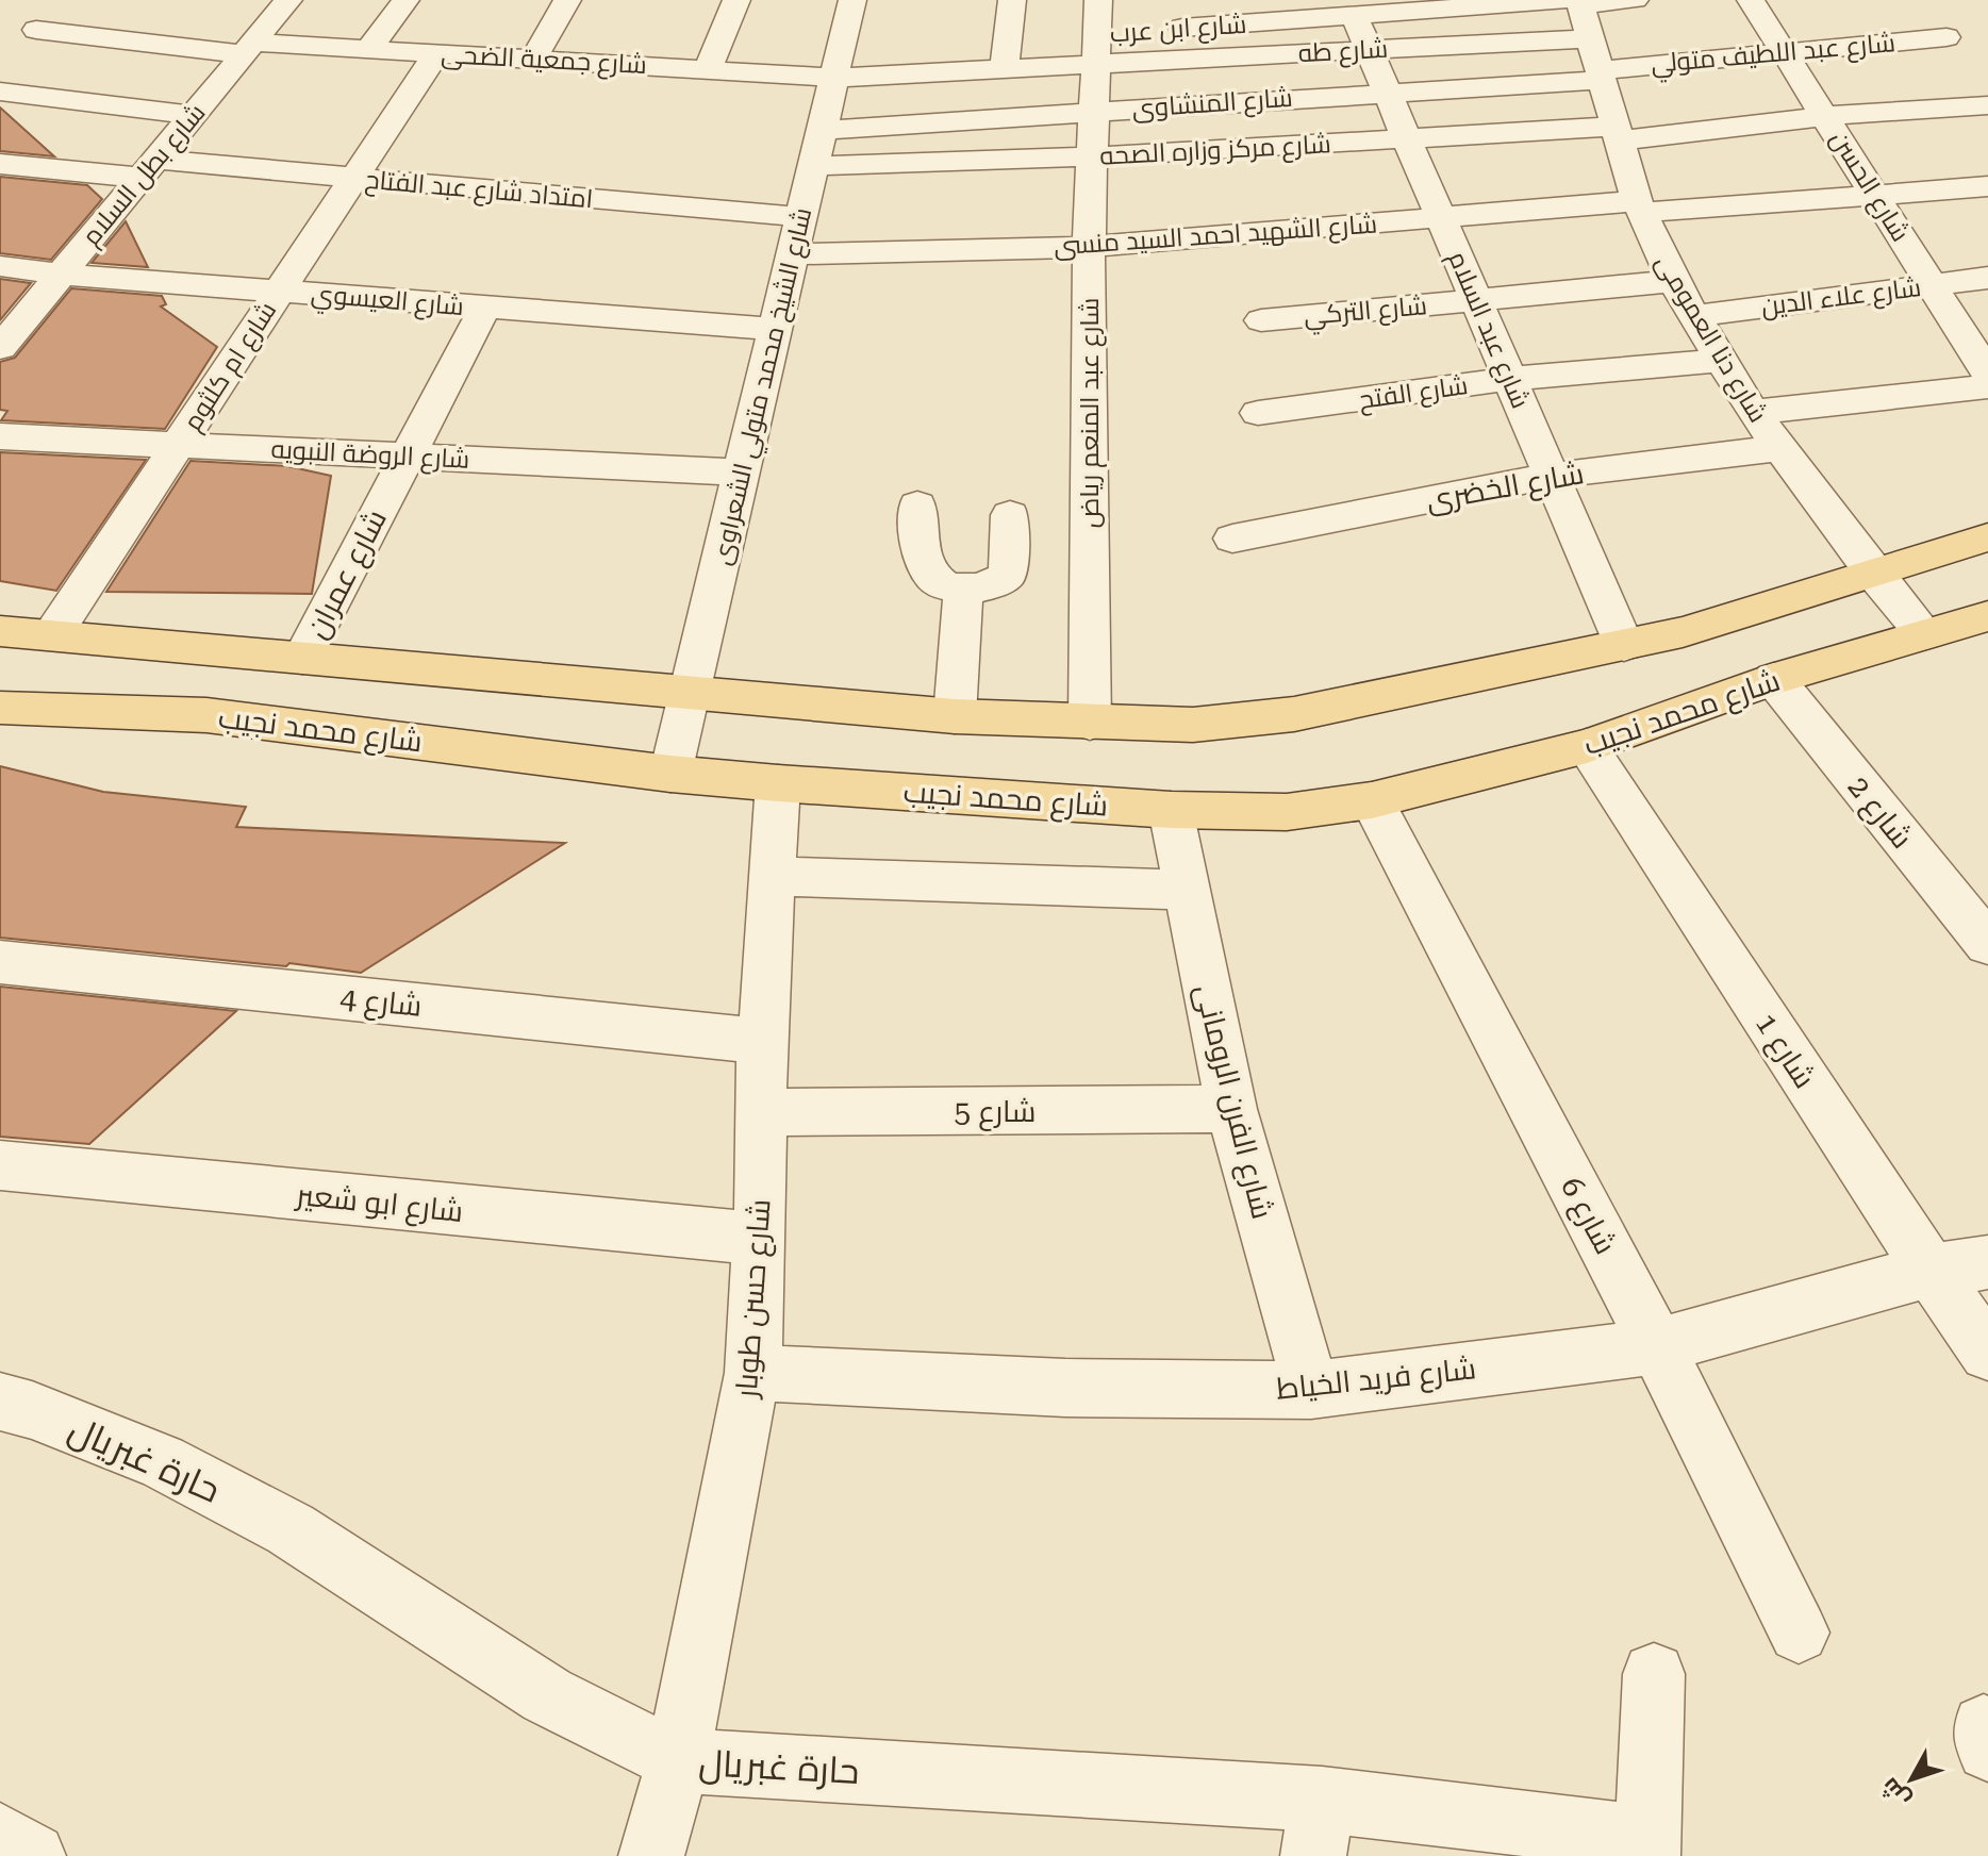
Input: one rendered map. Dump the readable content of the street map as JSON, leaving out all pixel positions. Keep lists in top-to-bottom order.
{
  "streets": {
    "main road": ["شارع محمد نجيب"],
    "street": [
      "شارع ابن عرب",
      "شارع طه",
      "شارع عبد اللطيف متولي",
      "شارع جمعية الضحى",
      "شارع المنشاوى",
      "شارع مركز وزاره الصحه",
      "شارع بطل السلام",
      "شارع الحسن",
      "امتداد شارع عبد الفتاح",
      "شارع الشهيد احمد السيد منسى",
      "شارع علاء الدين",
      "شارع العيسوي",
      "شارع التركي",
      "شارع عبد السلام",
      "شارع دنا العمومى",
      "شارع ام كلثوم",
      "شارع الشيخ محمد متولي الشعراوى",
      "شارع الفتح",
      "شارع عبد المنعم رياض",
      "شارع الروضة النبويه",
      "شارع الخضرى",
      "شارع عمران",
      "شارع 2",
      "شارع 4",
      "شارع 1",
      "شارع الفرن الرومانى",
      "شارع 5",
      "شارع ابو شعير",
      "شارع 6",
      "شارع حسن طوبار",
      "شارع فريد الخياط",
      "حارة غبريال"
    ]
  },
  "crossings": [
    ["شارع ابن عرب", "شارع عبد السلام"],
    ["شارع ابن عرب", "شارع دنا العمومى"],
    ["شارع طه", "شارع عبد اللطيف متولي"],
    ["شارع طه", "شارع جمعية الضحى"],
    ["شارع طه", "شارع المنشاوى"],
    ["شارع طه", "شارع عبد السلام"],
    ["شارع طه", "شارع دنا العمومى"],
    ["شارع طه", "شارع عبد المنعم رياض"],
    ["شارع عبد اللطيف متولي", "شارع المنشاوى"],
    ["شارع عبد اللطيف متولي", "شارع الحسن"],
    ["شارع عبد اللطيف متولي", "شارع دنا العمومى"],
    ["شارع جمعية الضحى", "شارع بطل السلام"],
    ["شارع جمعية الضحى", "شارع ام كلثوم"],
    ["شارع جمعية الضحى", "شارع الشيخ محمد متولي الشعراوى"],
    ["شارع المنشاوى", "شارع عبد السلام"],
    ["شارع المنشاوى", "شارع دنا العمومى"],
    ["شارع المنشاوى", "شارع الشيخ محمد متولي الشعراوى"],
    ["شارع المنشاوى", "شارع عبد المنعم رياض"],
    ["شارع مركز وزاره الصحه", "شارع الحسن"],
    ["شارع مركز وزاره الصحه", "شارع عبد السلام"],
    ["شارع مركز وزاره الصحه", "شارع دنا العمومى"],
    ["شارع مركز وزاره الصحه", "شارع الشيخ محمد متولي الشعراوى"],
    ["شارع مركز وزاره الصحه", "شارع عبد المنعم رياض"],
    ["شارع بطل السلام", "امتداد شارع عبد الفتاح"],
    ["شارع بطل السلام", "شارع العيسوي"],
    ["شارع الحسن", "شارع الشهيد احمد السيد منسى"],
    ["شارع الحسن", "شارع علاء الدين"],
    ["امتداد شارع عبد الفتاح", "شارع ام كلثوم"],
    ["امتداد شارع عبد الفتاح", "شارع الشيخ محمد متولي الشعراوى"],
    ["شارع الشهيد احمد السيد منسى", "شارع عبد السلام"],
    ["شارع الشهيد احمد السيد منسى", "شارع دنا العمومى"],
    ["شارع الشهيد احمد السيد منسى", "شارع الشيخ محمد متولي الشعراوى"],
    ["شارع الشهيد احمد السيد منسى", "شارع عبد المنعم رياض"],
    ["شارع علاء الدين", "شارع دنا العمومى"],
    ["شارع العيسوي", "شارع ام كلثوم"],
    ["شارع العيسوي", "شارع الشيخ محمد متولي الشعراوى"],
    ["شارع العيسوي", "شارع عمران"],
    ["شارع التركي", "شارع عبد السلام"],
    ["شارع التركي", "شارع دنا العمومى"],
    ["شارع عبد السلام", "شارع الفتح"],
    ["شارع عبد السلام", "شارع الخضرى"],
    ["شارع دنا العمومى", "شارع الفتح"],
    ["شارع دنا العمومى", "شارع الخضرى"],
    ["شارع دنا العمومى", "شارع محمد نجيب"],
    ["شارع ام كلثوم", "شارع الروضة النبويه"],
    ["شارع الشيخ محمد متولي الشعراوى", "شارع الروضة النبويه"],
    ["شارع الشيخ محمد متولي الشعراوى", "شارع محمد نجيب"],
    ["شارع الروضة النبويه", "شارع عمران"],
    ["شارع محمد نجيب", "شارع 2"],
    ["شارع محمد نجيب", "شارع 1"],
    ["شارع محمد نجيب", "شارع الفرن الرومانى"],
    ["شارع محمد نجيب", "شارع 6"],
    ["شارع محمد نجيب", "شارع حسن طوبار"],
    ["شارع 4", "شارع حسن طوبار"],
    ["شارع 1", "شارع فريد الخياط"],
    ["شارع الفرن الرومانى", "شارع 5"],
    ["شارع الفرن الرومانى", "شارع فريد الخياط"],
    ["شارع 5", "شارع حسن طوبار"],
    ["شارع ابو شعير", "شارع حسن طوبار"],
    ["شارع 6", "شارع فريد الخياط"],
    ["شارع حسن طوبار", "شارع فريد الخياط"],
    ["شارع حسن طوبار", "حارة غبريال"]
  ],
  "north": "bottom left"
}
